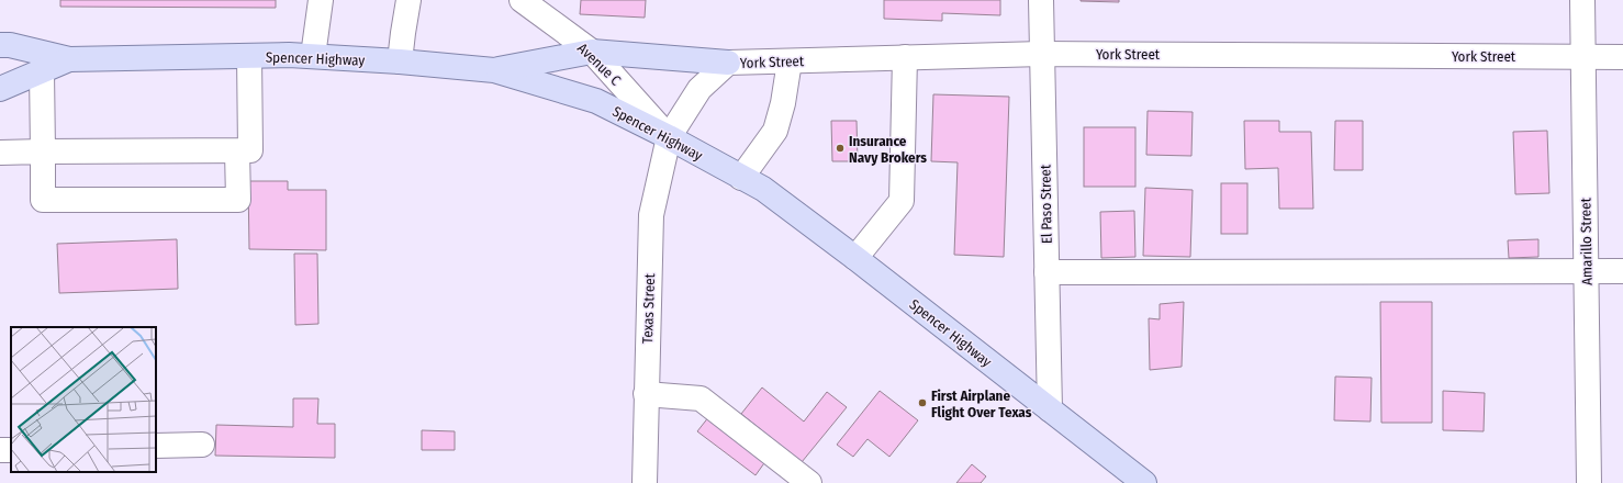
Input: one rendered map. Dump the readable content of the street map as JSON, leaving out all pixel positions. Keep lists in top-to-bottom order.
{
  "streets": {
    "main road": ["Spencer Highway"],
    "street": [
      "York Street",
      "Avenue C",
      "El Paso Street",
      "Amarillo Street",
      "Texas Street"
    ]
  },
  "crossings": [
    ["York Street", "Spencer Highway"],
    ["York Street", "Avenue C"],
    ["York Street", "El Paso Street"],
    ["York Street", "Amarillo Street"],
    ["York Street", "Texas Street"],
    ["Spencer Highway", "Avenue C"],
    ["Spencer Highway", "El Paso Street"],
    ["Spencer Highway", "Texas Street"],
    ["Avenue C", "Texas Street"]
  ],
  "places": ["Insurance Navy Brokers", "First Airplane Flight Over Texas"]
}
